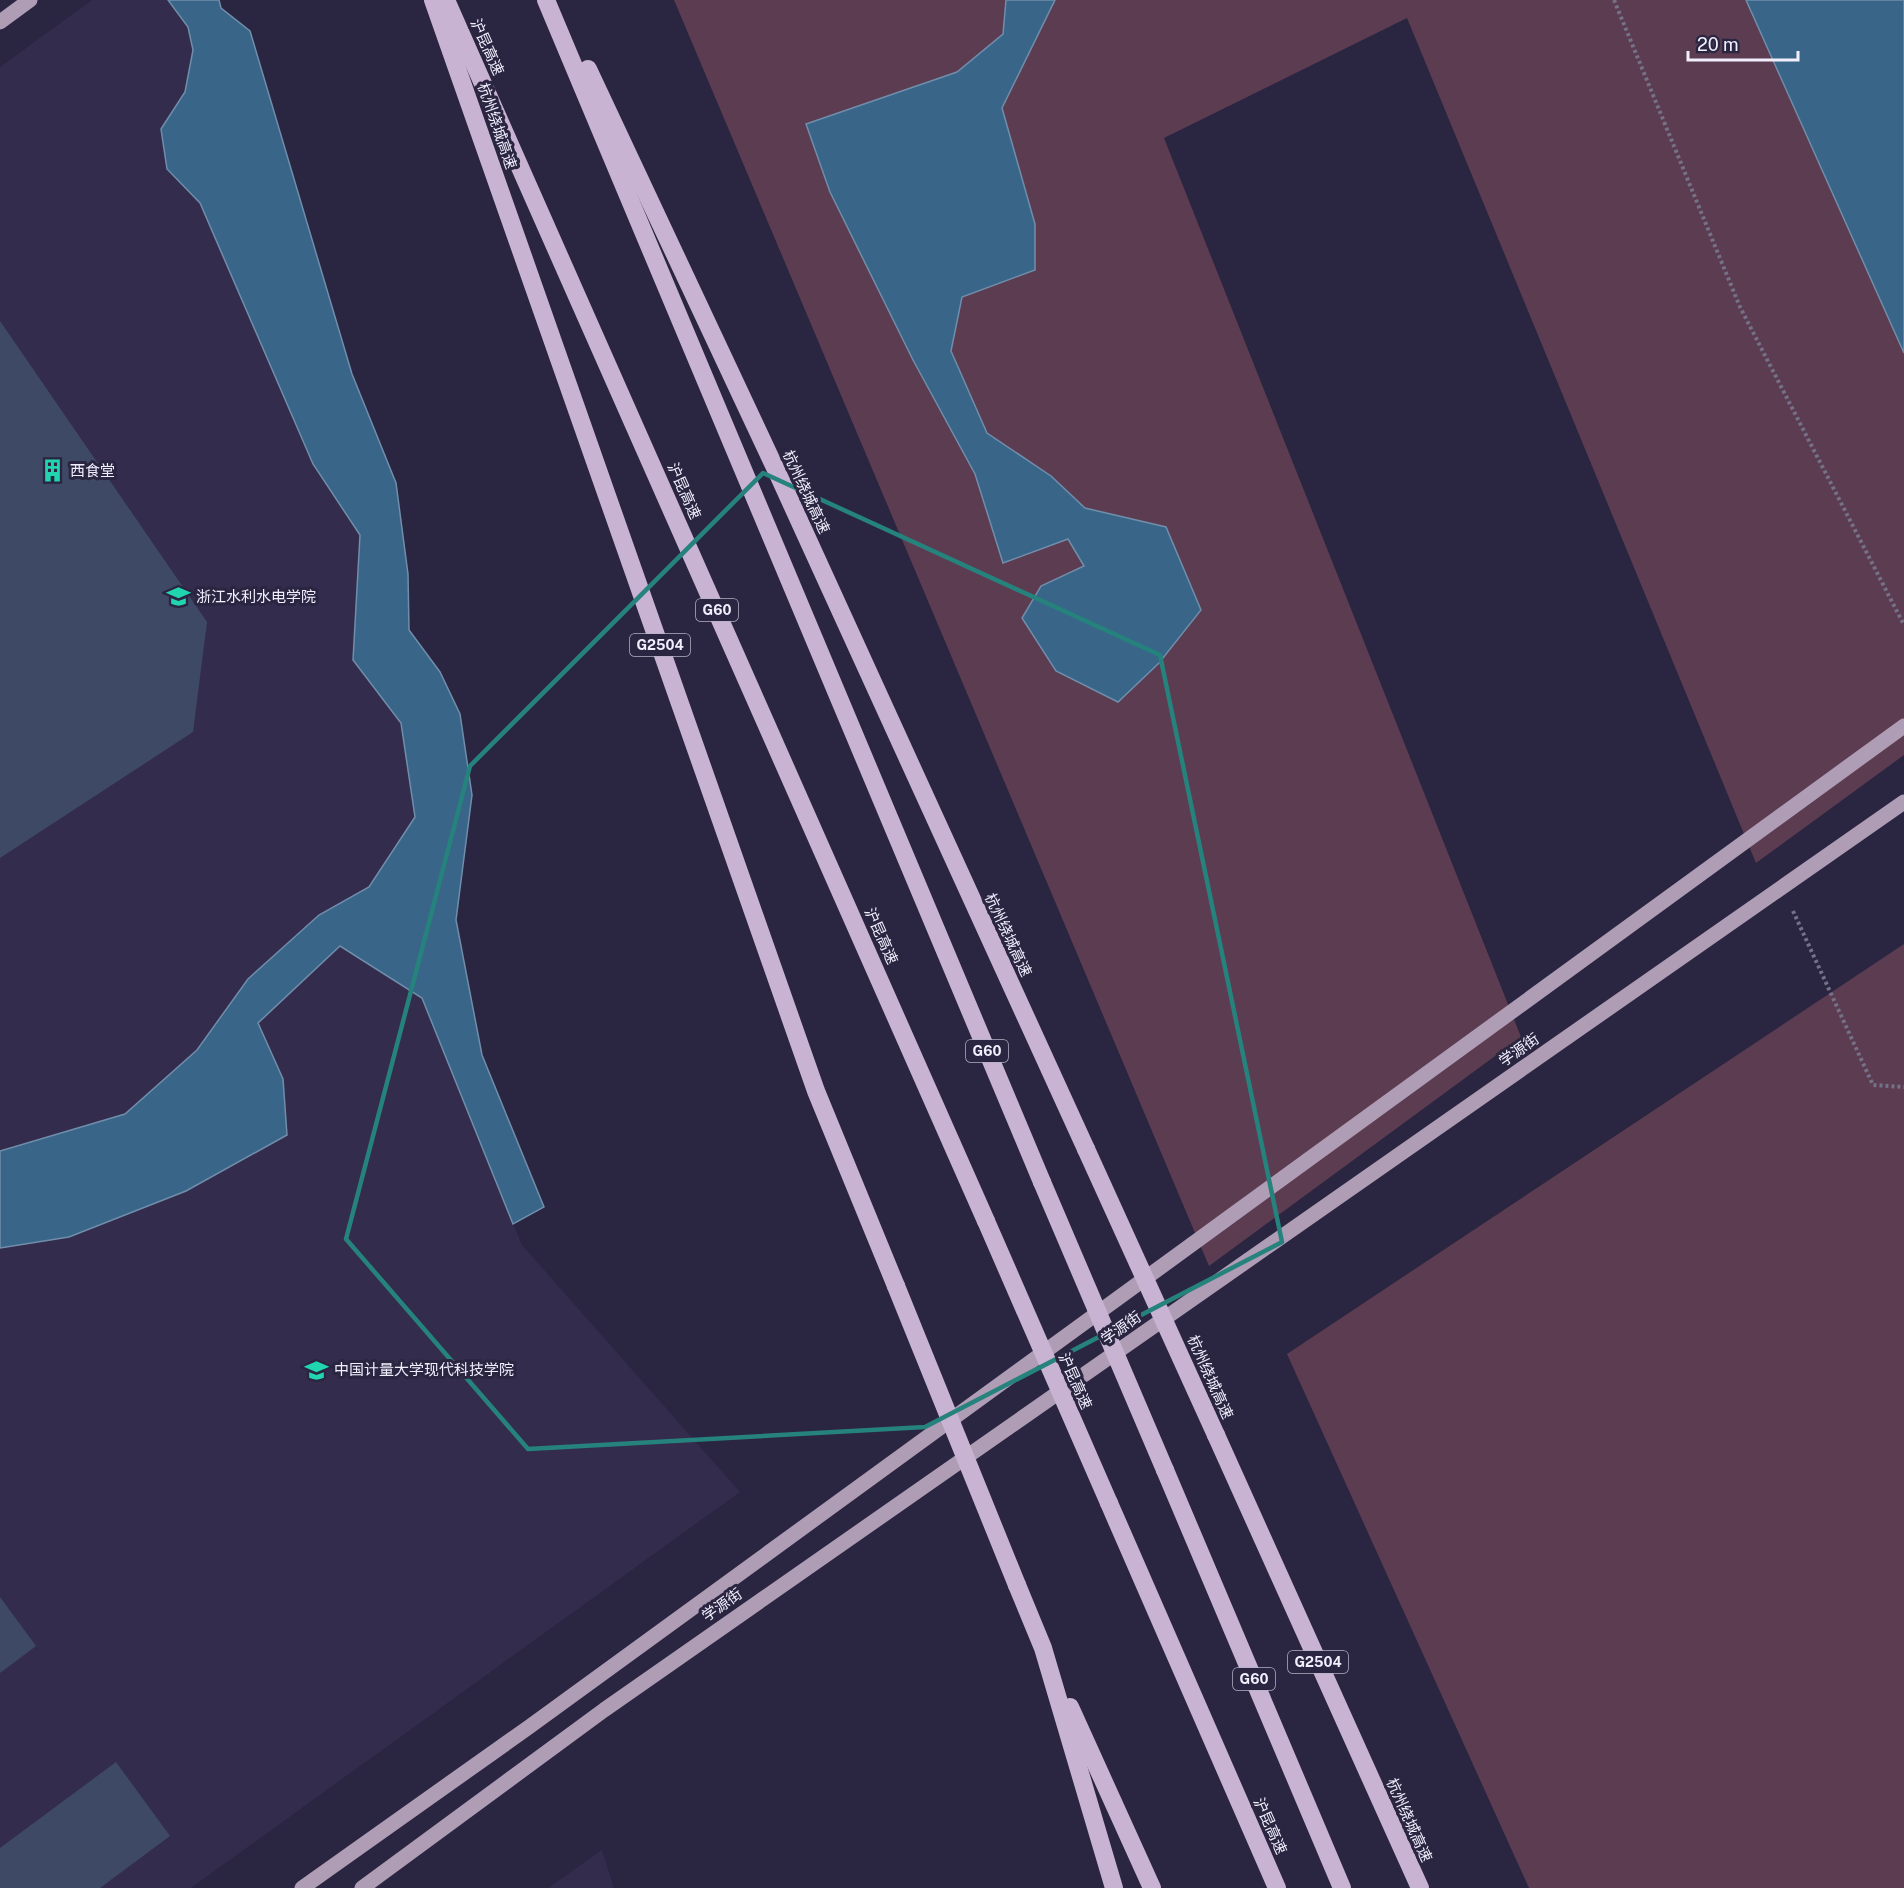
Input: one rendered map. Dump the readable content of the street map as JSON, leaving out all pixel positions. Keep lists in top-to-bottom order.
{
  "streets": {
    "highway": [
      "沪昆高速",
      "杭州绕城高速",
      "G60",
      "G2504"
    ],
    "main road": ["学源街"]
  },
  "places": {
    "building": ["西食堂"],
    "school or university": ["浙江水利水电学院", "中国计量大学现代科技学院"]
  },
  "scale_bar": "20 m"
}
